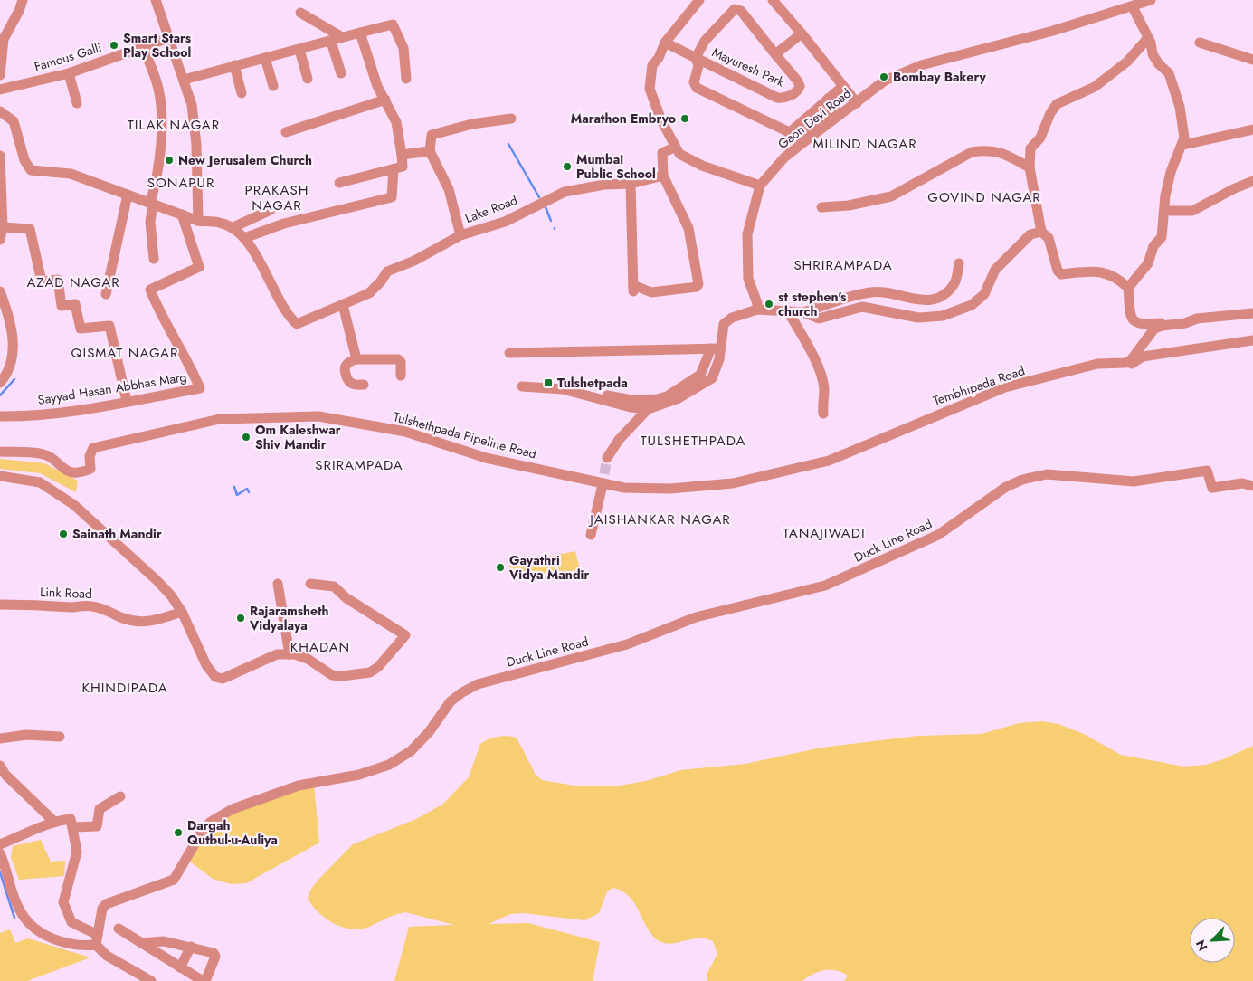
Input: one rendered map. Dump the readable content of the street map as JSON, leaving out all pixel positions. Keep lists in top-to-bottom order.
{
  "streets": {
    "street": [
      "Famous Galli",
      "Mayuresh Park",
      "Gaon Devi Road",
      "Lake Road",
      "Tembhipada Road",
      "Sayyad Hasan Abbhas Marg",
      "Tulshethpada Pipeline Road",
      "Duck Line Road",
      "Link Road"
    ]
  },
  "crossings": [
    ["Lake Road", "Sayyad Hasan Abbhas Marg"],
    ["Tembhipada Road", "Tulshethpada Pipeline Road"]
  ],
  "districts": [
    "TILAK NAGAR",
    "MILIND NAGAR",
    "SONAPUR",
    "PRAKASH NAGAR",
    "GOVIND NAGAR",
    "SHRIRAMPADA",
    "AZAD NAGAR",
    "QISMAT NAGAR",
    "TULSHETHPADA",
    "SRIRAMPADA",
    "JAISHANKAR NAGAR",
    "TANAJIWADI",
    "KHADAN",
    "KHINDIPADA"
  ],
  "places": {
    "other": [
      "Smart Stars Play School",
      "Bombay Bakery",
      "Marathon Embryo",
      "New Jerusalem Church",
      "Mumbai Public School",
      "st stephen's church",
      "Om Kaleshwar Shiv Mandir",
      "Sainath Mandir",
      "Gayathri Vidya Mandir",
      "Rajaramsheth Vidyalaya",
      "Dargah Qutbul-u-Auliya"
    ],
    "transit": ["Tulshetpada"]
  },
  "north": "bottom left"
}
